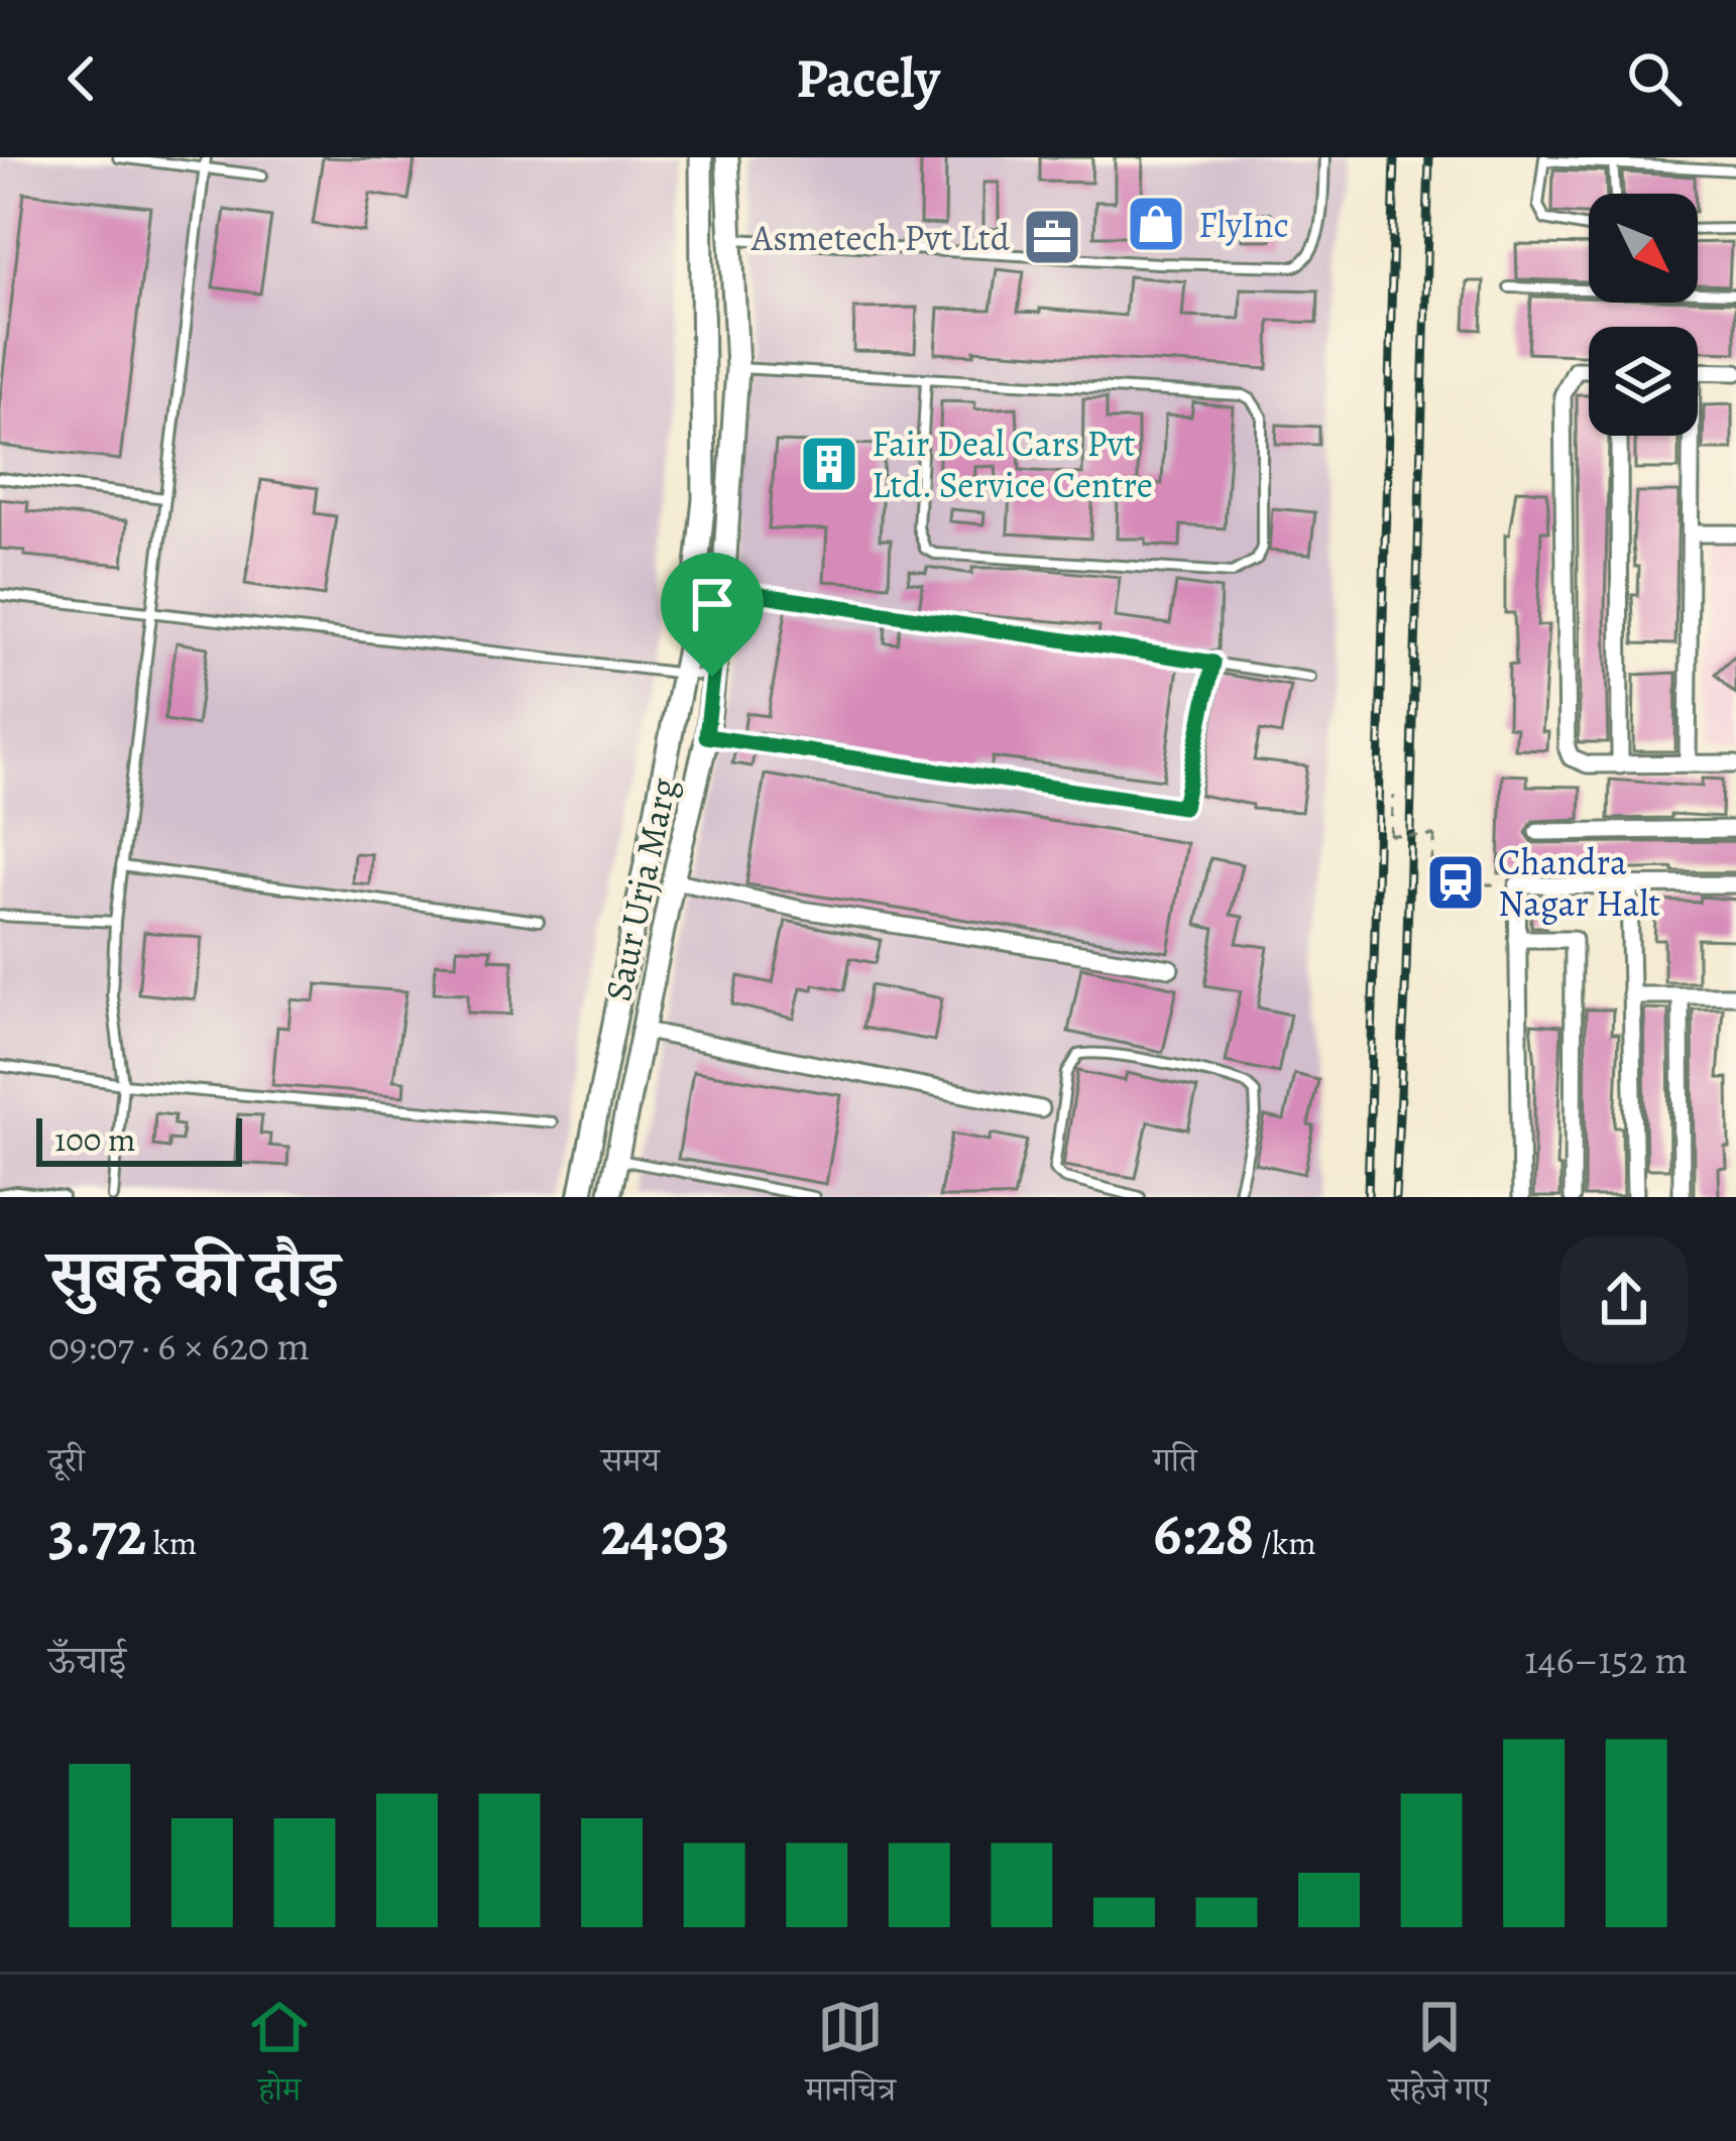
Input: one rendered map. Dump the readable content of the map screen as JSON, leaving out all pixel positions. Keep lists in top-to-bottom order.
{
  "streets": {
    "street": ["Saur Urja Marg"]
  },
  "places": {
    "shop": ["FlyInc"],
    "office": ["Asmetech Pvt Ltd"],
    "building": ["Fair Deal Cars Pvt Ltd. Service Centre"],
    "station": ["Chandra Nagar Halt"]
  },
  "scale_bar": "100 m",
  "north": "bottom right",
  "page": {
    "header": "Pacely",
    "scale": "100 m",
    "heading": ["सुबह की दौड़", "09:07 · 6 × 620 m"],
    "stats": [
      ["दूरी", "3.72 km"],
      ["समय", "24:03"],
      ["गति", "6:28 /km"]
    ],
    "chart": ["ऊँचाई", "146–152 m"],
    "tabs": ["होम", "मानचित्र", "सहेजे गए"]
  }
}
